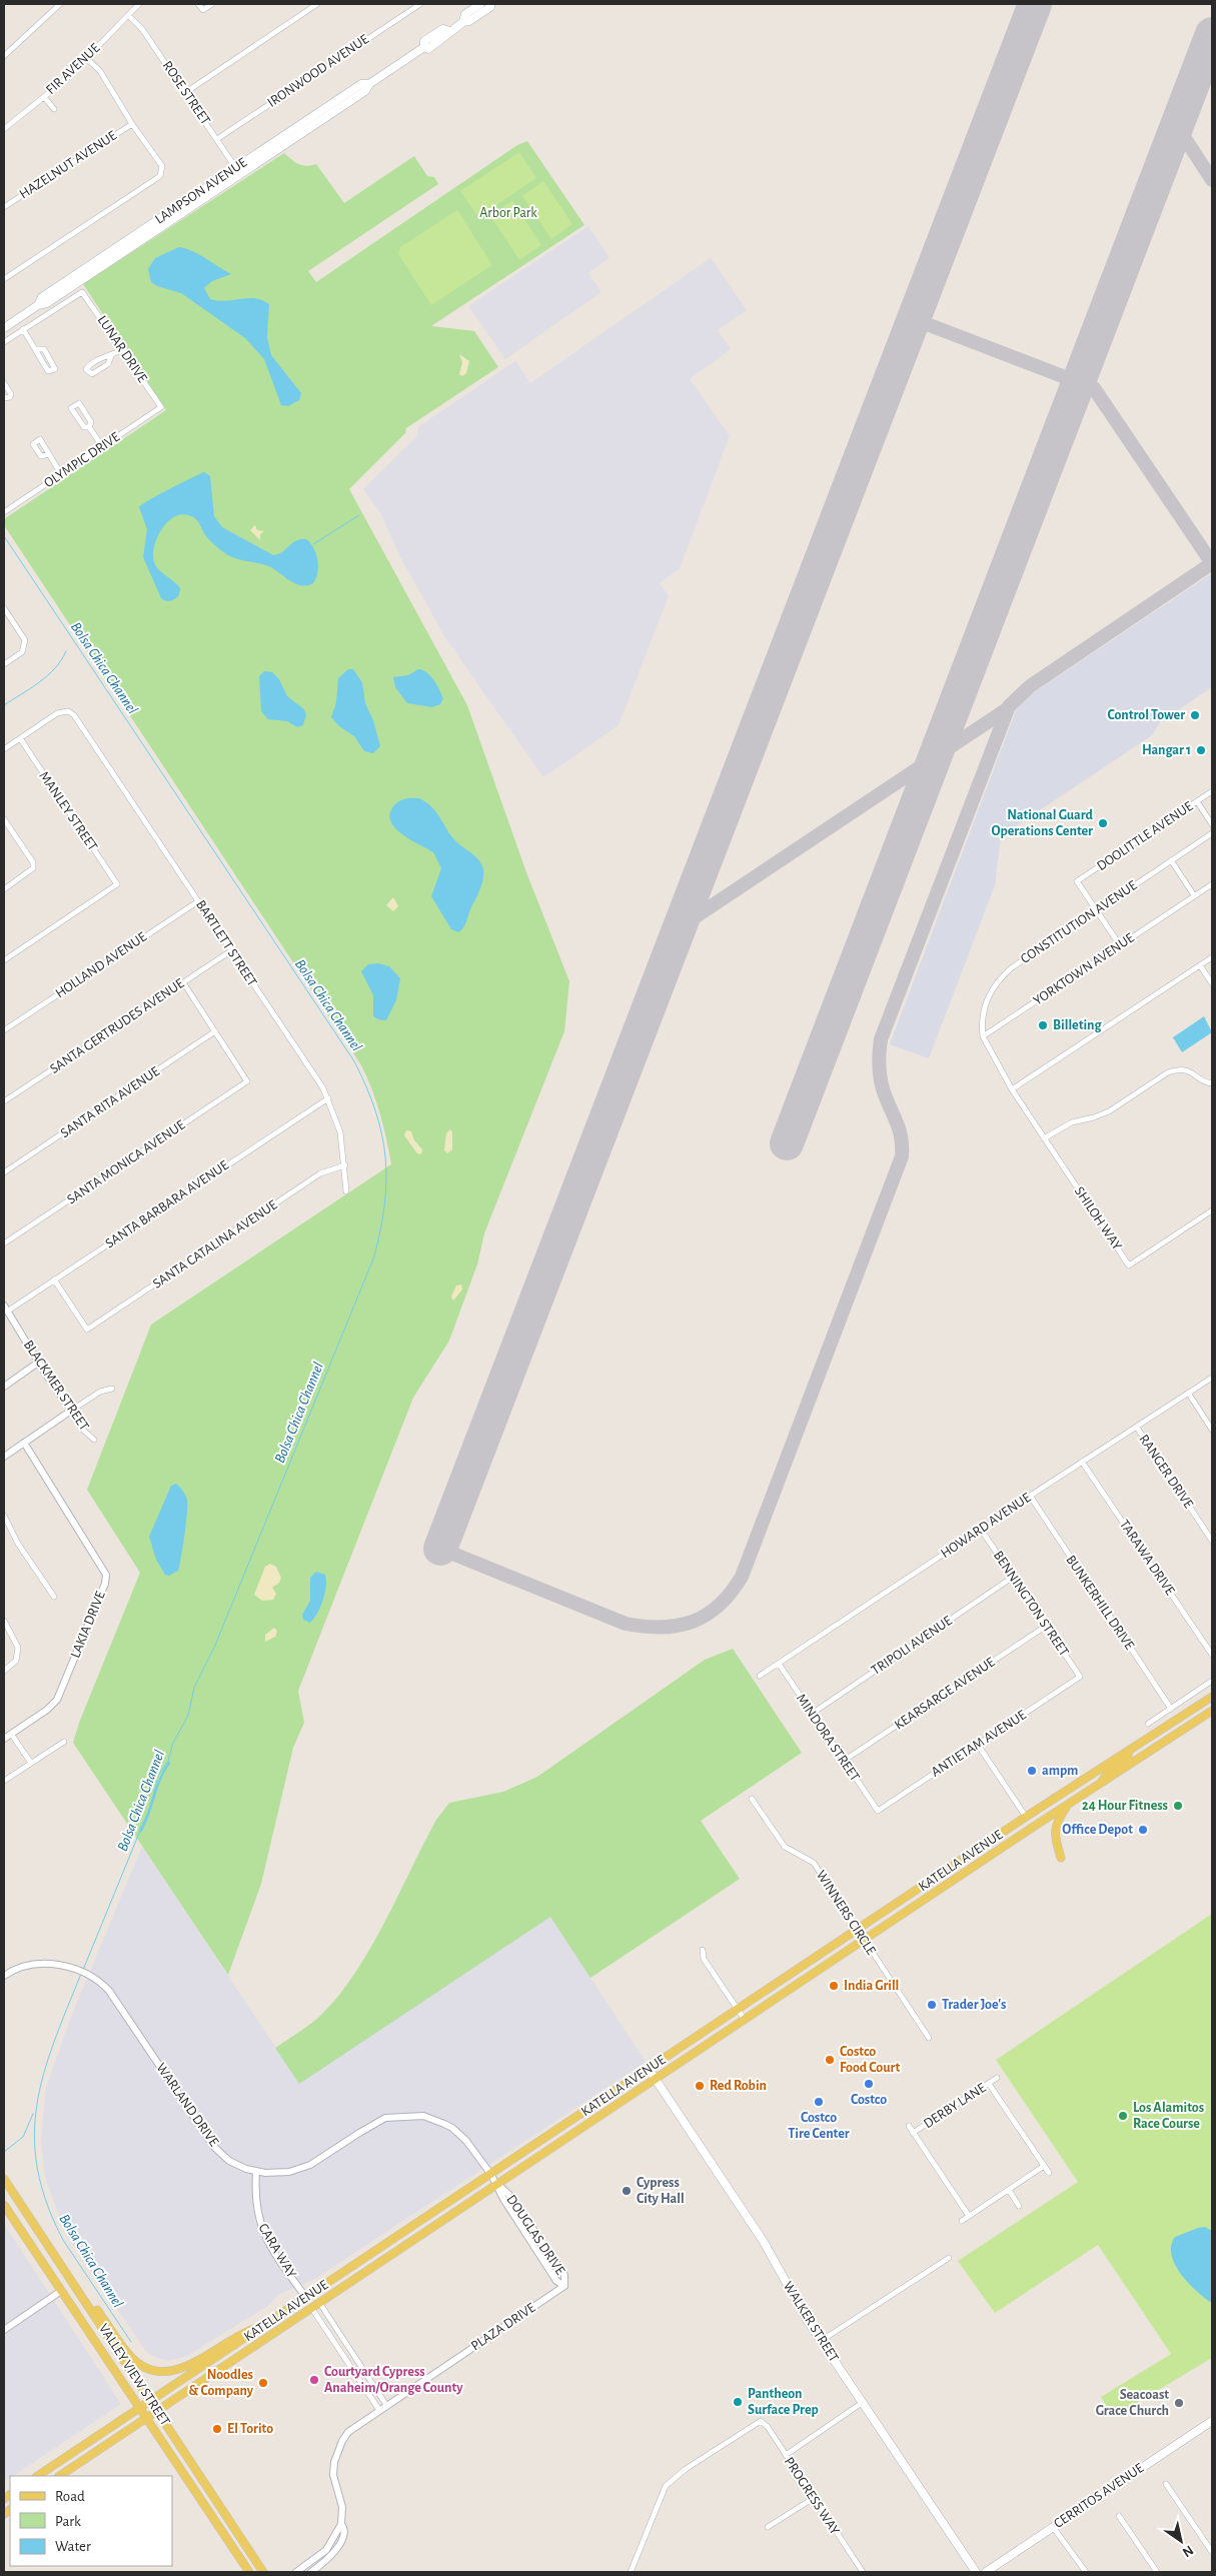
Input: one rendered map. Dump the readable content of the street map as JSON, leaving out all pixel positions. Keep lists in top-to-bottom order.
{
  "streets": {
    "main road": [
      "LAMPSON AVENUE",
      "KATELLA AVENUE",
      "WALKER STREET",
      "VALLEY VIEW STREET",
      "CERRITOS AVENUE"
    ],
    "street": [
      "FIR AVENUE",
      "IRONWOOD AVENUE",
      "ROSE STREET",
      "HAZELNUT AVENUE",
      "LUNAR DRIVE",
      "OLYMPIC DRIVE",
      "MANLEY STREET",
      "DOOLITTLE AVENUE",
      "CONSTITUTION AVENUE",
      "BARTLETT STREET",
      "HOLLAND AVENUE",
      "YORKTOWN AVENUE",
      "SANTA GERTRUDES AVENUE",
      "SANTA RITA AVENUE",
      "SANTA MONICA AVENUE",
      "SANTA BARBARA AVENUE",
      "SHILOH WAY",
      "SANTA CATALINA AVENUE",
      "BLACKMER STREET",
      "RANGER DRIVE",
      "HOWARD AVENUE",
      "TARAWA DRIVE",
      "BUNKERHILL DRIVE",
      "BENNINGTON STREET",
      "LAKIA DRIVE",
      "TRIPOLI AVENUE",
      "KEARSARGE AVENUE",
      "MINDORA STREET",
      "ANTIETAM AVENUE",
      "WINNERS CIRCLE",
      "WARLAND DRIVE",
      "DERBY LANE",
      "DOUGLAS DRIVE",
      "CARA WAY",
      "PLAZA DRIVE",
      "PROGRESS WAY"
    ]
  },
  "crossings": [
    ["FIR AVENUE", "ROSE STREET"],
    ["IRONWOOD AVENUE", "ROSE STREET"],
    ["ROSE STREET", "LAMPSON AVENUE"],
    ["LUNAR DRIVE", "OLYMPIC DRIVE"],
    ["MANLEY STREET", "BARTLETT STREET"],
    ["DOOLITTLE AVENUE", "CONSTITUTION AVENUE"],
    ["CONSTITUTION AVENUE", "YORKTOWN AVENUE"],
    ["CONSTITUTION AVENUE", "SHILOH WAY"],
    ["BARTLETT STREET", "HOLLAND AVENUE"],
    ["BARTLETT STREET", "SANTA GERTRUDES AVENUE"],
    ["BARTLETT STREET", "SANTA BARBARA AVENUE"],
    ["BARTLETT STREET", "SANTA CATALINA AVENUE"],
    ["YORKTOWN AVENUE", "SHILOH WAY"],
    ["SANTA RITA AVENUE", "SANTA MONICA AVENUE"],
    ["SANTA BARBARA AVENUE", "SANTA CATALINA AVENUE"],
    ["SANTA BARBARA AVENUE", "BLACKMER STREET"],
    ["RANGER DRIVE", "HOWARD AVENUE"],
    ["HOWARD AVENUE", "TARAWA DRIVE"],
    ["HOWARD AVENUE", "BUNKERHILL DRIVE"],
    ["HOWARD AVENUE", "BENNINGTON STREET"],
    ["HOWARD AVENUE", "MINDORA STREET"],
    ["BENNINGTON STREET", "TRIPOLI AVENUE"],
    ["BENNINGTON STREET", "KEARSARGE AVENUE"],
    ["BENNINGTON STREET", "ANTIETAM AVENUE"],
    ["TRIPOLI AVENUE", "MINDORA STREET"],
    ["KEARSARGE AVENUE", "MINDORA STREET"],
    ["MINDORA STREET", "ANTIETAM AVENUE"],
    ["KATELLA AVENUE", "WINNERS CIRCLE"],
    ["KATELLA AVENUE", "WARLAND DRIVE"],
    ["KATELLA AVENUE", "DOUGLAS DRIVE"],
    ["KATELLA AVENUE", "CARA WAY"],
    ["KATELLA AVENUE", "WALKER STREET"],
    ["KATELLA AVENUE", "VALLEY VIEW STREET"],
    ["WARLAND DRIVE", "DOUGLAS DRIVE"],
    ["WARLAND DRIVE", "CARA WAY"],
    ["DOUGLAS DRIVE", "PLAZA DRIVE"]
  ],
  "water": ["Bolsa Chica Channel"],
  "parks": ["Arbor Park"],
  "places": [
    "Control Tower",
    "Hangar 1",
    "National Guard Operations Center",
    "Billeting",
    "ampm",
    "24 Hour Fitness",
    "Office Depot",
    "India Grill",
    "Trader Joe's",
    "Costco Food Court",
    "Costco",
    "Red Robin",
    "Costco Tire Center",
    "Los Alamitos Race Course",
    "Cypress City Hall",
    "Courtyard Cypress Anaheim/Orange County",
    "Noodles & Company",
    "Pantheon Surface Prep",
    "Seacoast Grace Church",
    "El Torito"
  ],
  "legend": ["Road", "Park", "Water"],
  "north": "bottom right"
}
